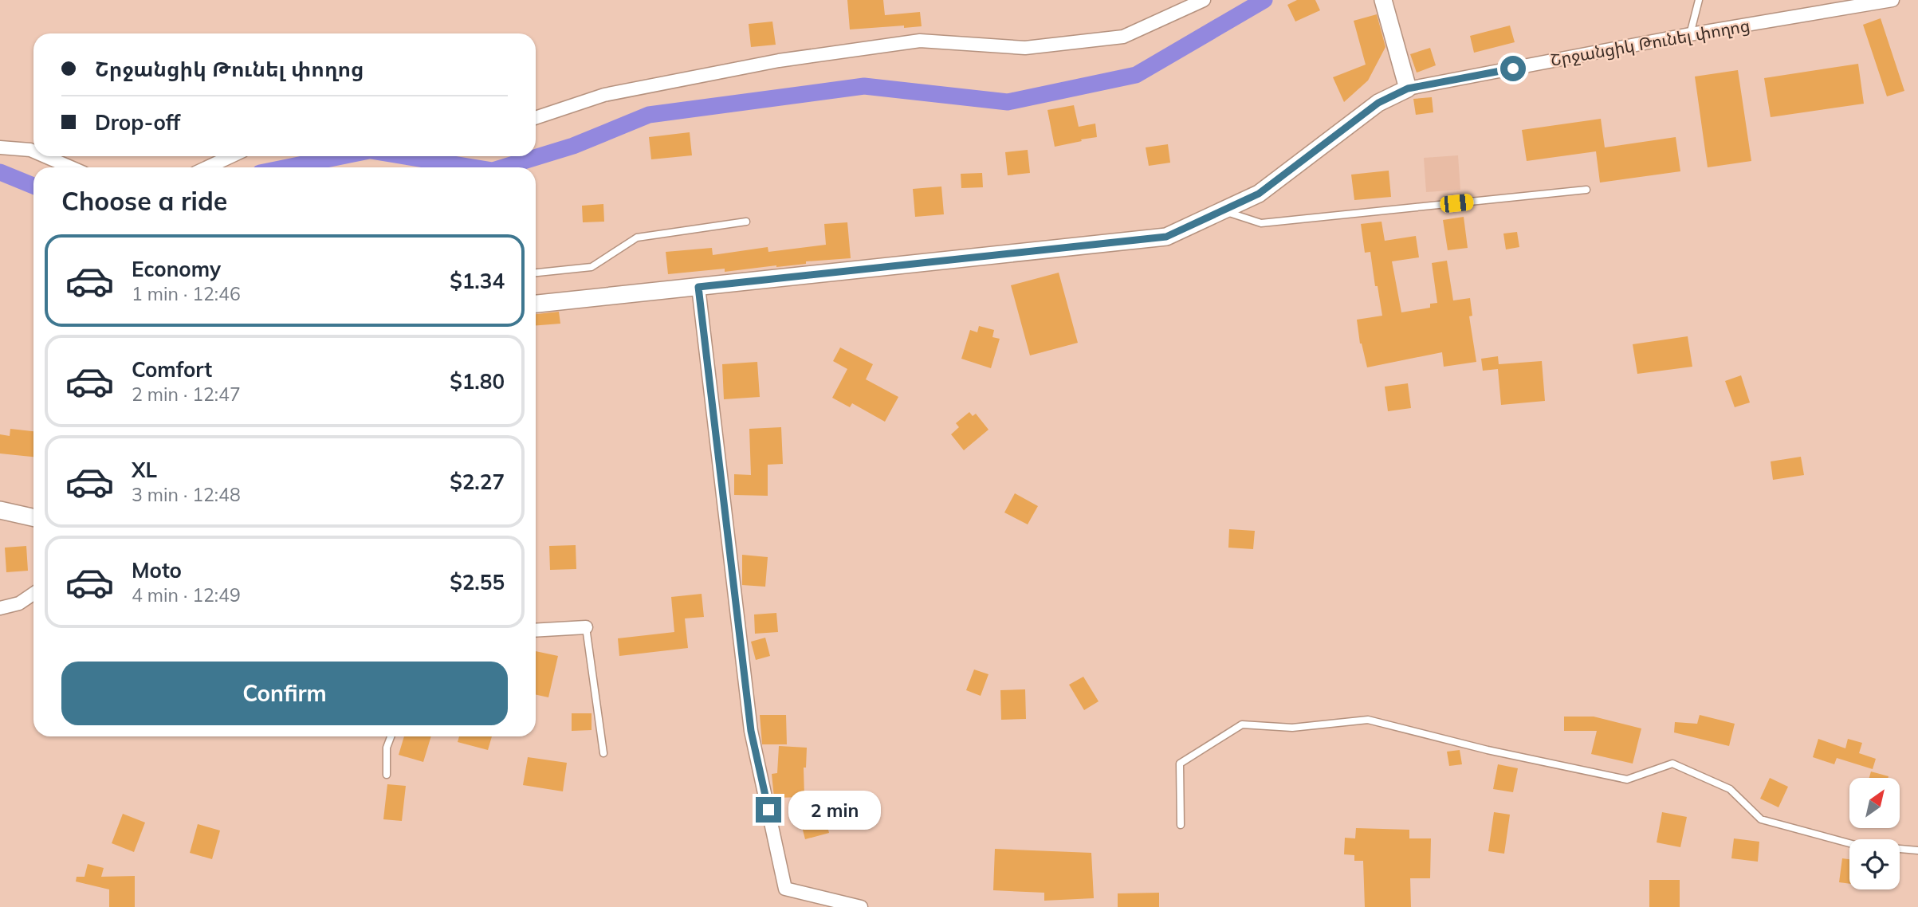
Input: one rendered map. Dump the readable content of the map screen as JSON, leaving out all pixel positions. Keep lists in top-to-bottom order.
{
  "streets": {
    "street": ["Շրջանցիկ Թունել փողոց"]
  },
  "north": "top right",
  "page": {
    "banner": ["Շրջանցիկ Թունել փողոց", "Drop-off"],
    "heading": "Choose a ride",
    "list": [
      {
        "name": "Economy",
        "note": "1 min · 12:46",
        "value": "$1.34"
      },
      {
        "name": "Comfort",
        "note": "2 min · 12:47",
        "value": "$1.80"
      },
      {
        "name": "XL",
        "note": "3 min · 12:48",
        "value": "$2.27"
      },
      {
        "name": "Moto",
        "note": "4 min · 12:49",
        "value": "$2.55"
      }
    ],
    "buttons": "Confirm",
    "bubble": "2 min"
  }
}
